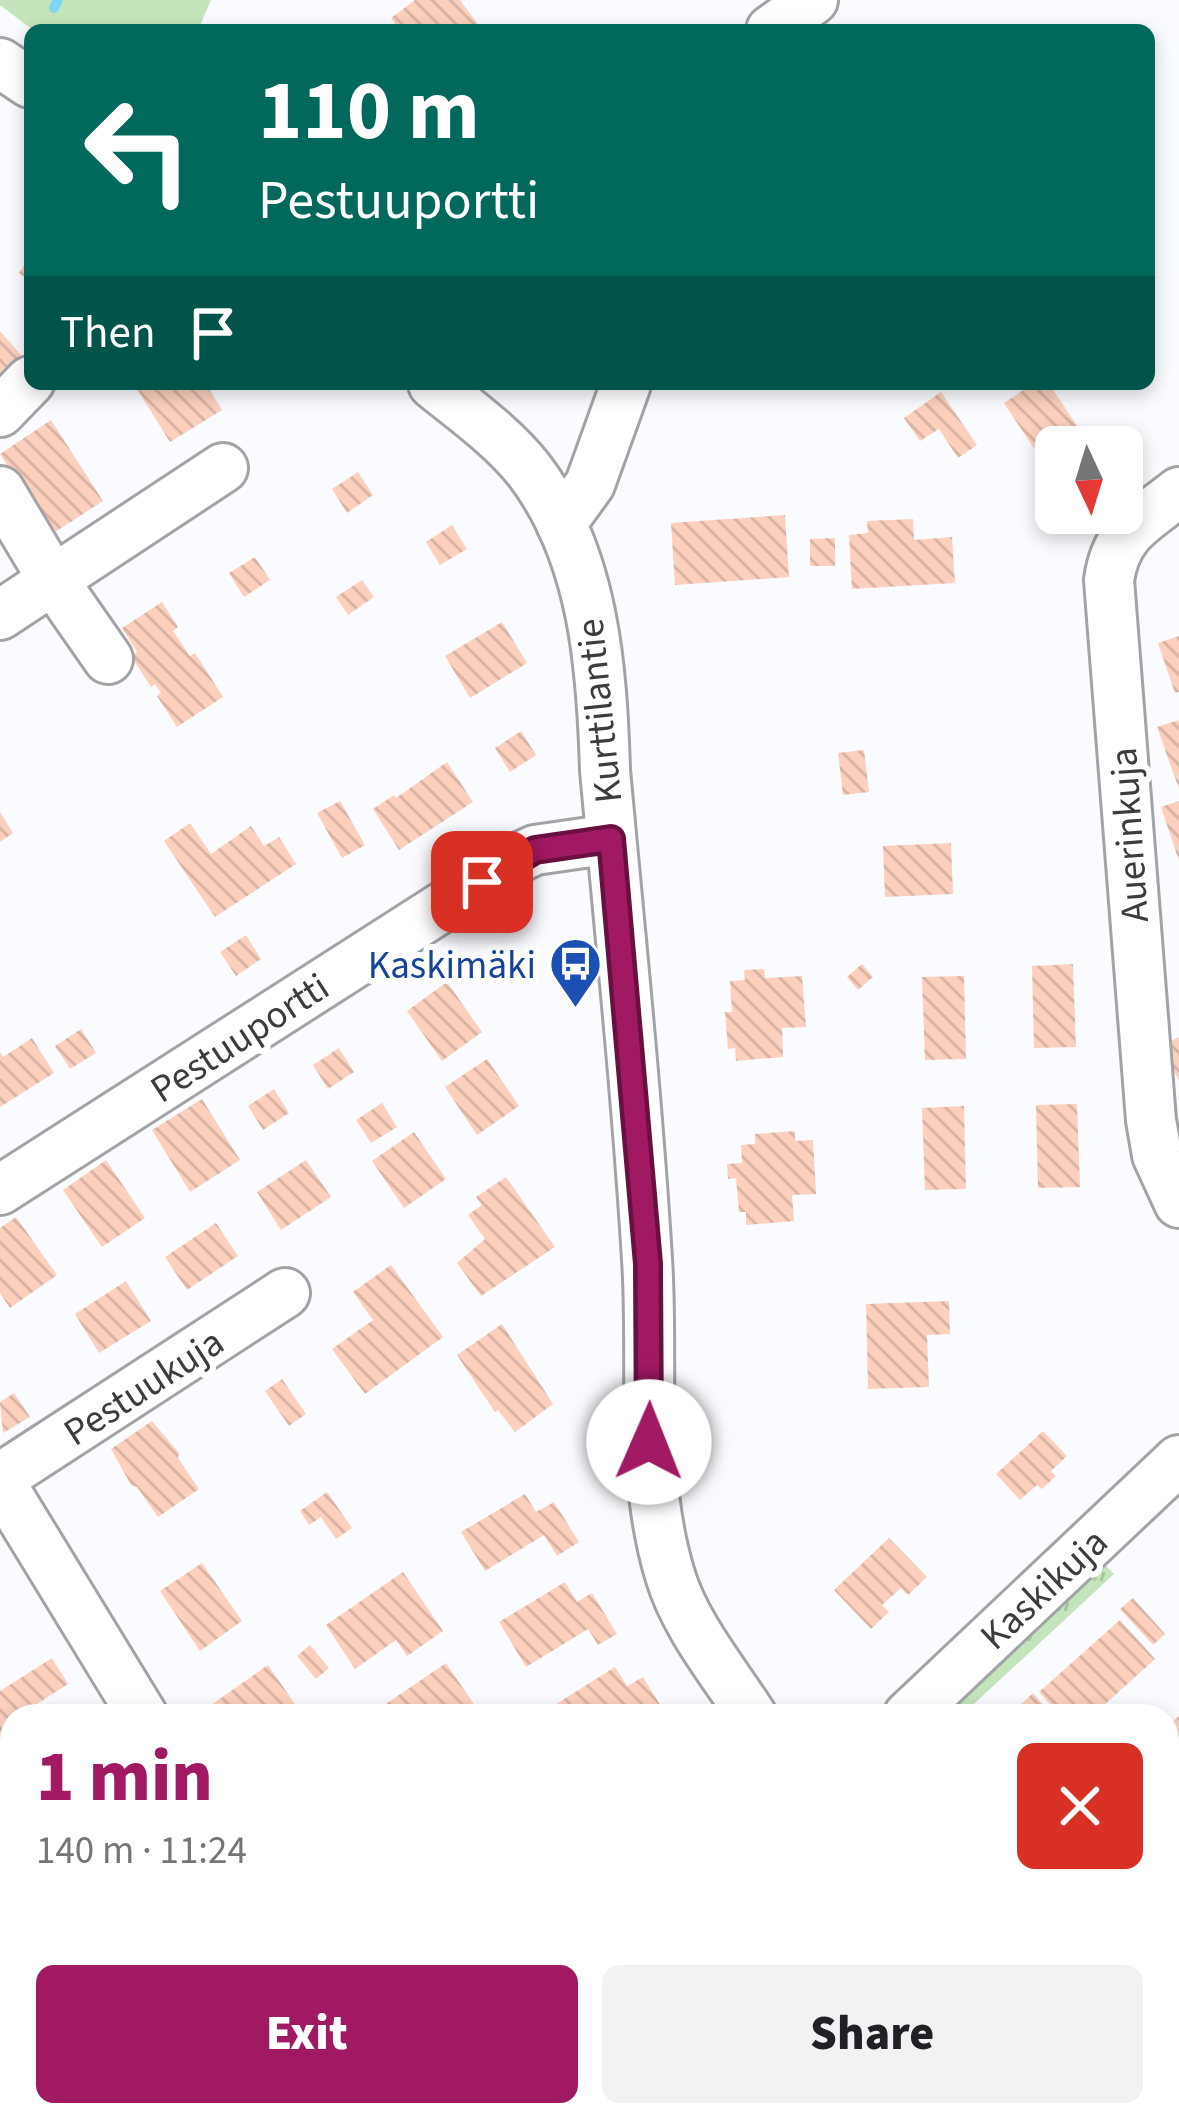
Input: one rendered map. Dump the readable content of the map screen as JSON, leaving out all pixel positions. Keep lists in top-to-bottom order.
{
  "streets": {
    "street": [
      "Kurttilantie",
      "Auerinkuja",
      "Pestuuportti",
      "Pestuukuja",
      "Kaskikuja"
    ]
  },
  "crossings": [
    ["Kurttilantie", "Pestuuportti"]
  ],
  "places": {
    "bus stop": ["Kaskimäki"]
  },
  "north": "bottom",
  "page": {
    "turn": ["110 m", "Pestuuportti"],
    "then": "Then",
    "heading": ["1 min", "140 m · 11:24"],
    "buttons": ["Exit", "Share"]
  }
}
